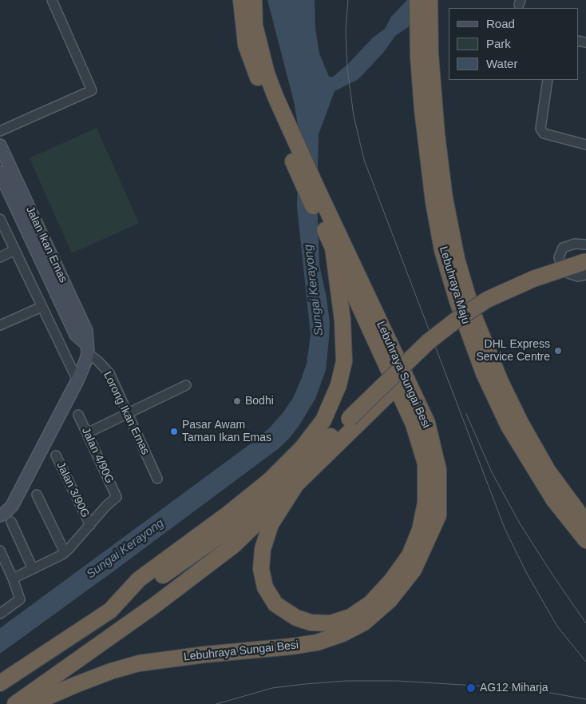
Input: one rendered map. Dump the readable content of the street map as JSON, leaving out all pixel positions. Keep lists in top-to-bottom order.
{
  "streets": {
    "highway": ["Lebuhraya Maju", "Lebuhraya Sungai Besi"],
    "street": [
      "Jalan Ikan Emas",
      "Lorong Ikan Emas",
      "Jalan 4/90G",
      "Jalan 3/90G"
    ]
  },
  "crossings": [
    ["Jalan Ikan Emas", "Lorong Ikan Emas"],
    ["Jalan 4/90G", "Jalan 3/90G"]
  ],
  "water": ["Sungai Kerayong"],
  "places": [
    "DHL Express Service Centre",
    "Bodhi",
    "Pasar Awam Taman Ikan Emas",
    "AG12 Miharja"
  ],
  "legend": ["Road", "Park", "Water"]
}
